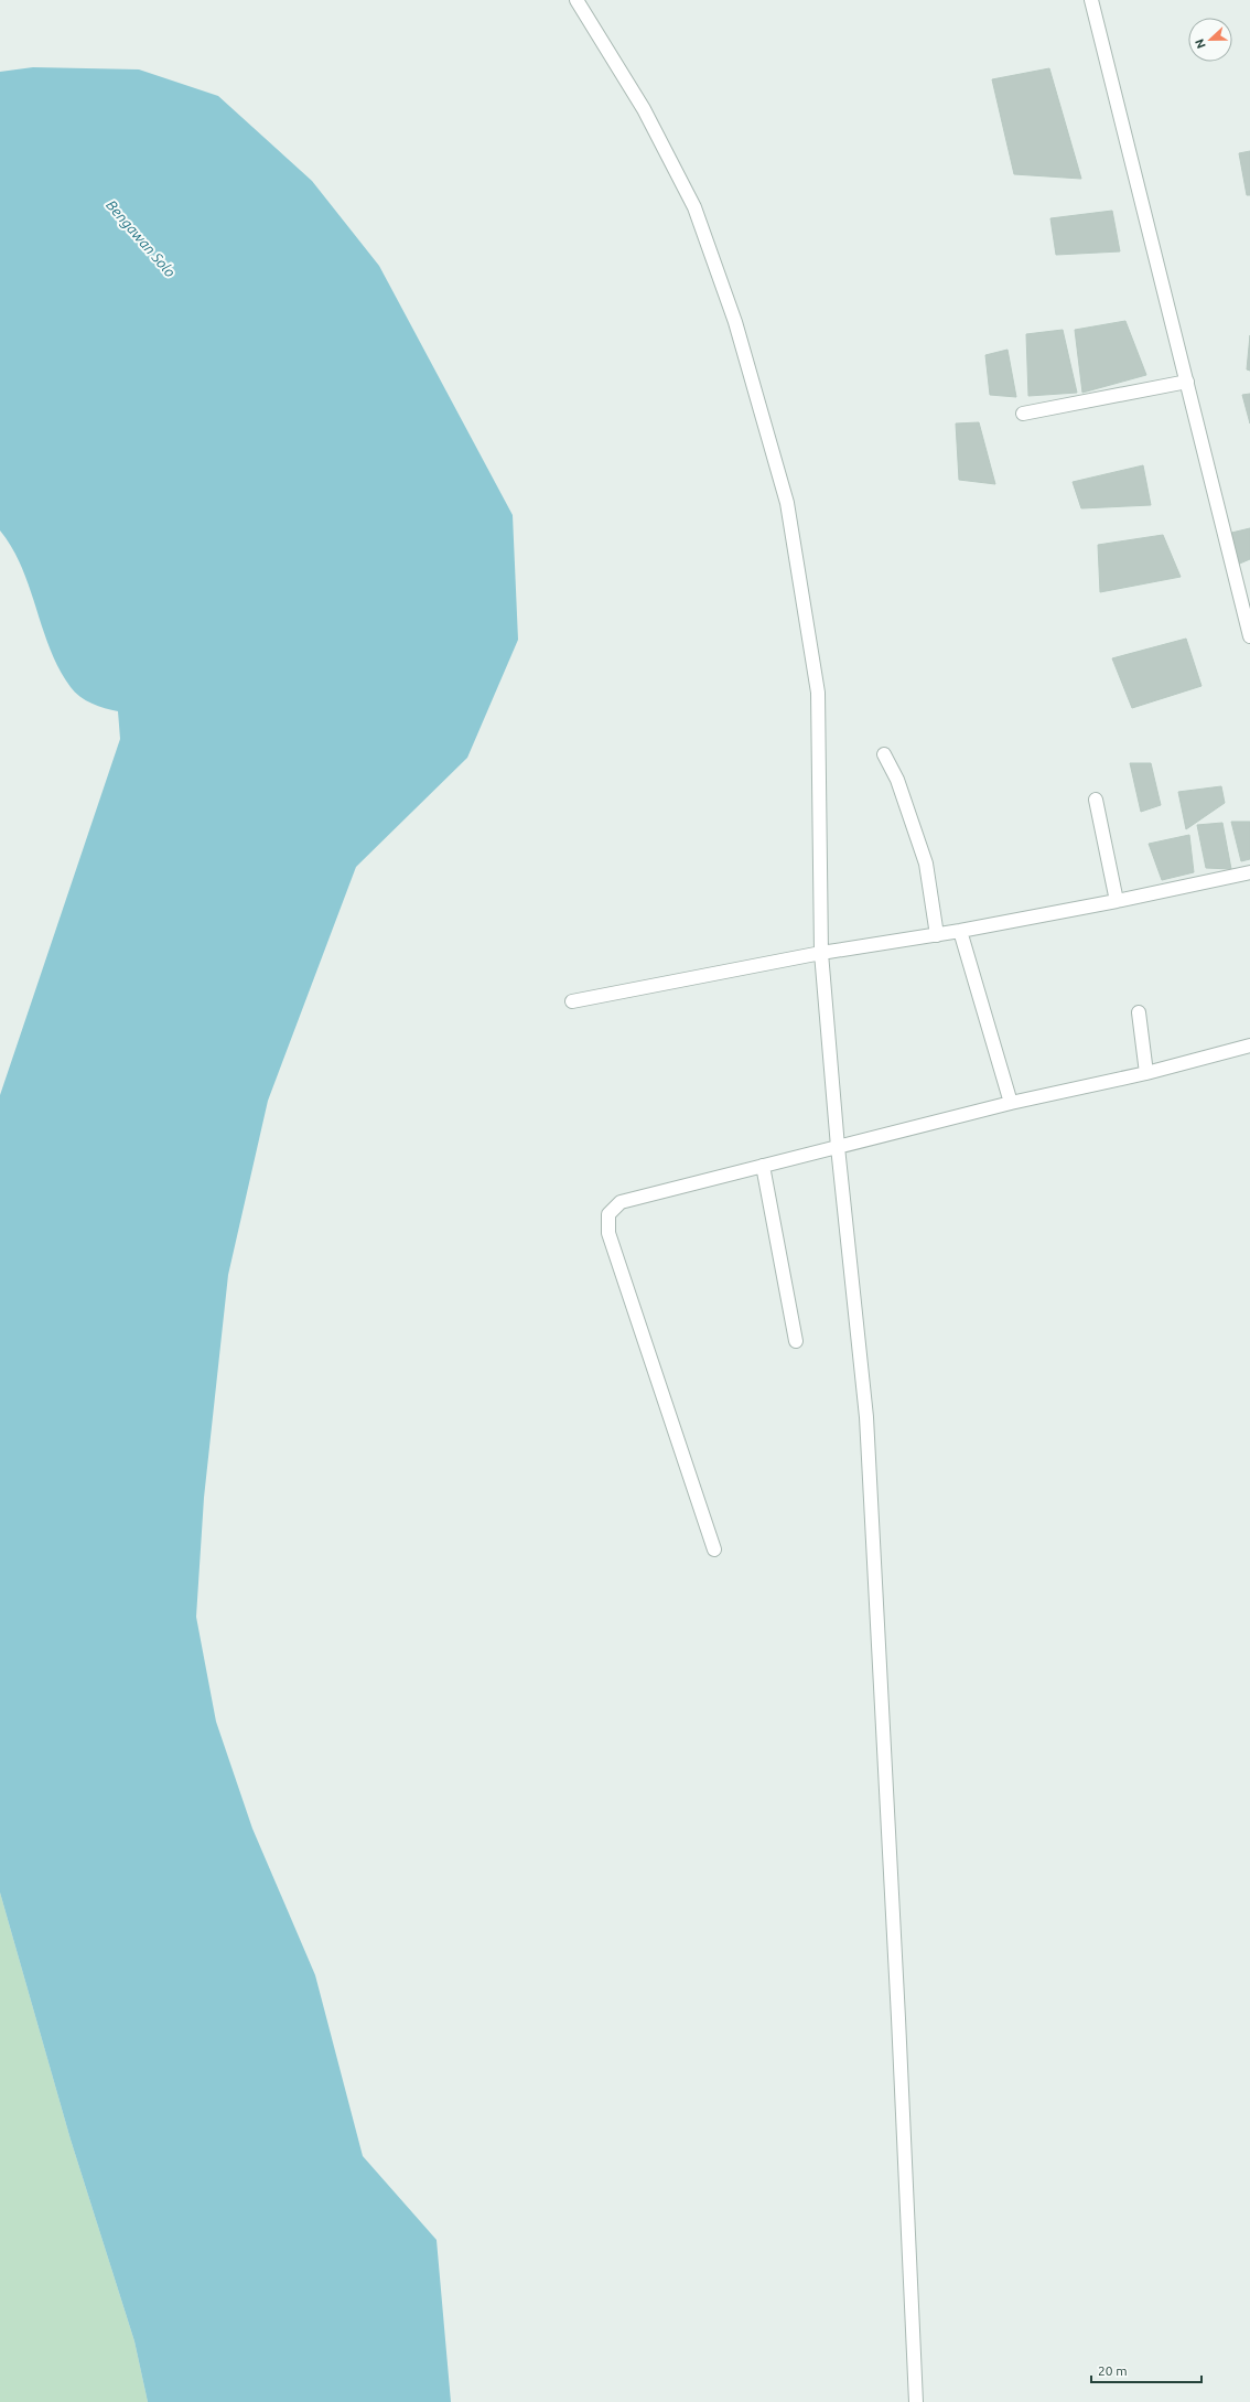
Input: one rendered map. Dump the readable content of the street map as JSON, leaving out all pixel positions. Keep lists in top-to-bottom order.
{
  "water": ["Bengawan Solo"],
  "scale_bar": "20 m",
  "north": "left"
}
